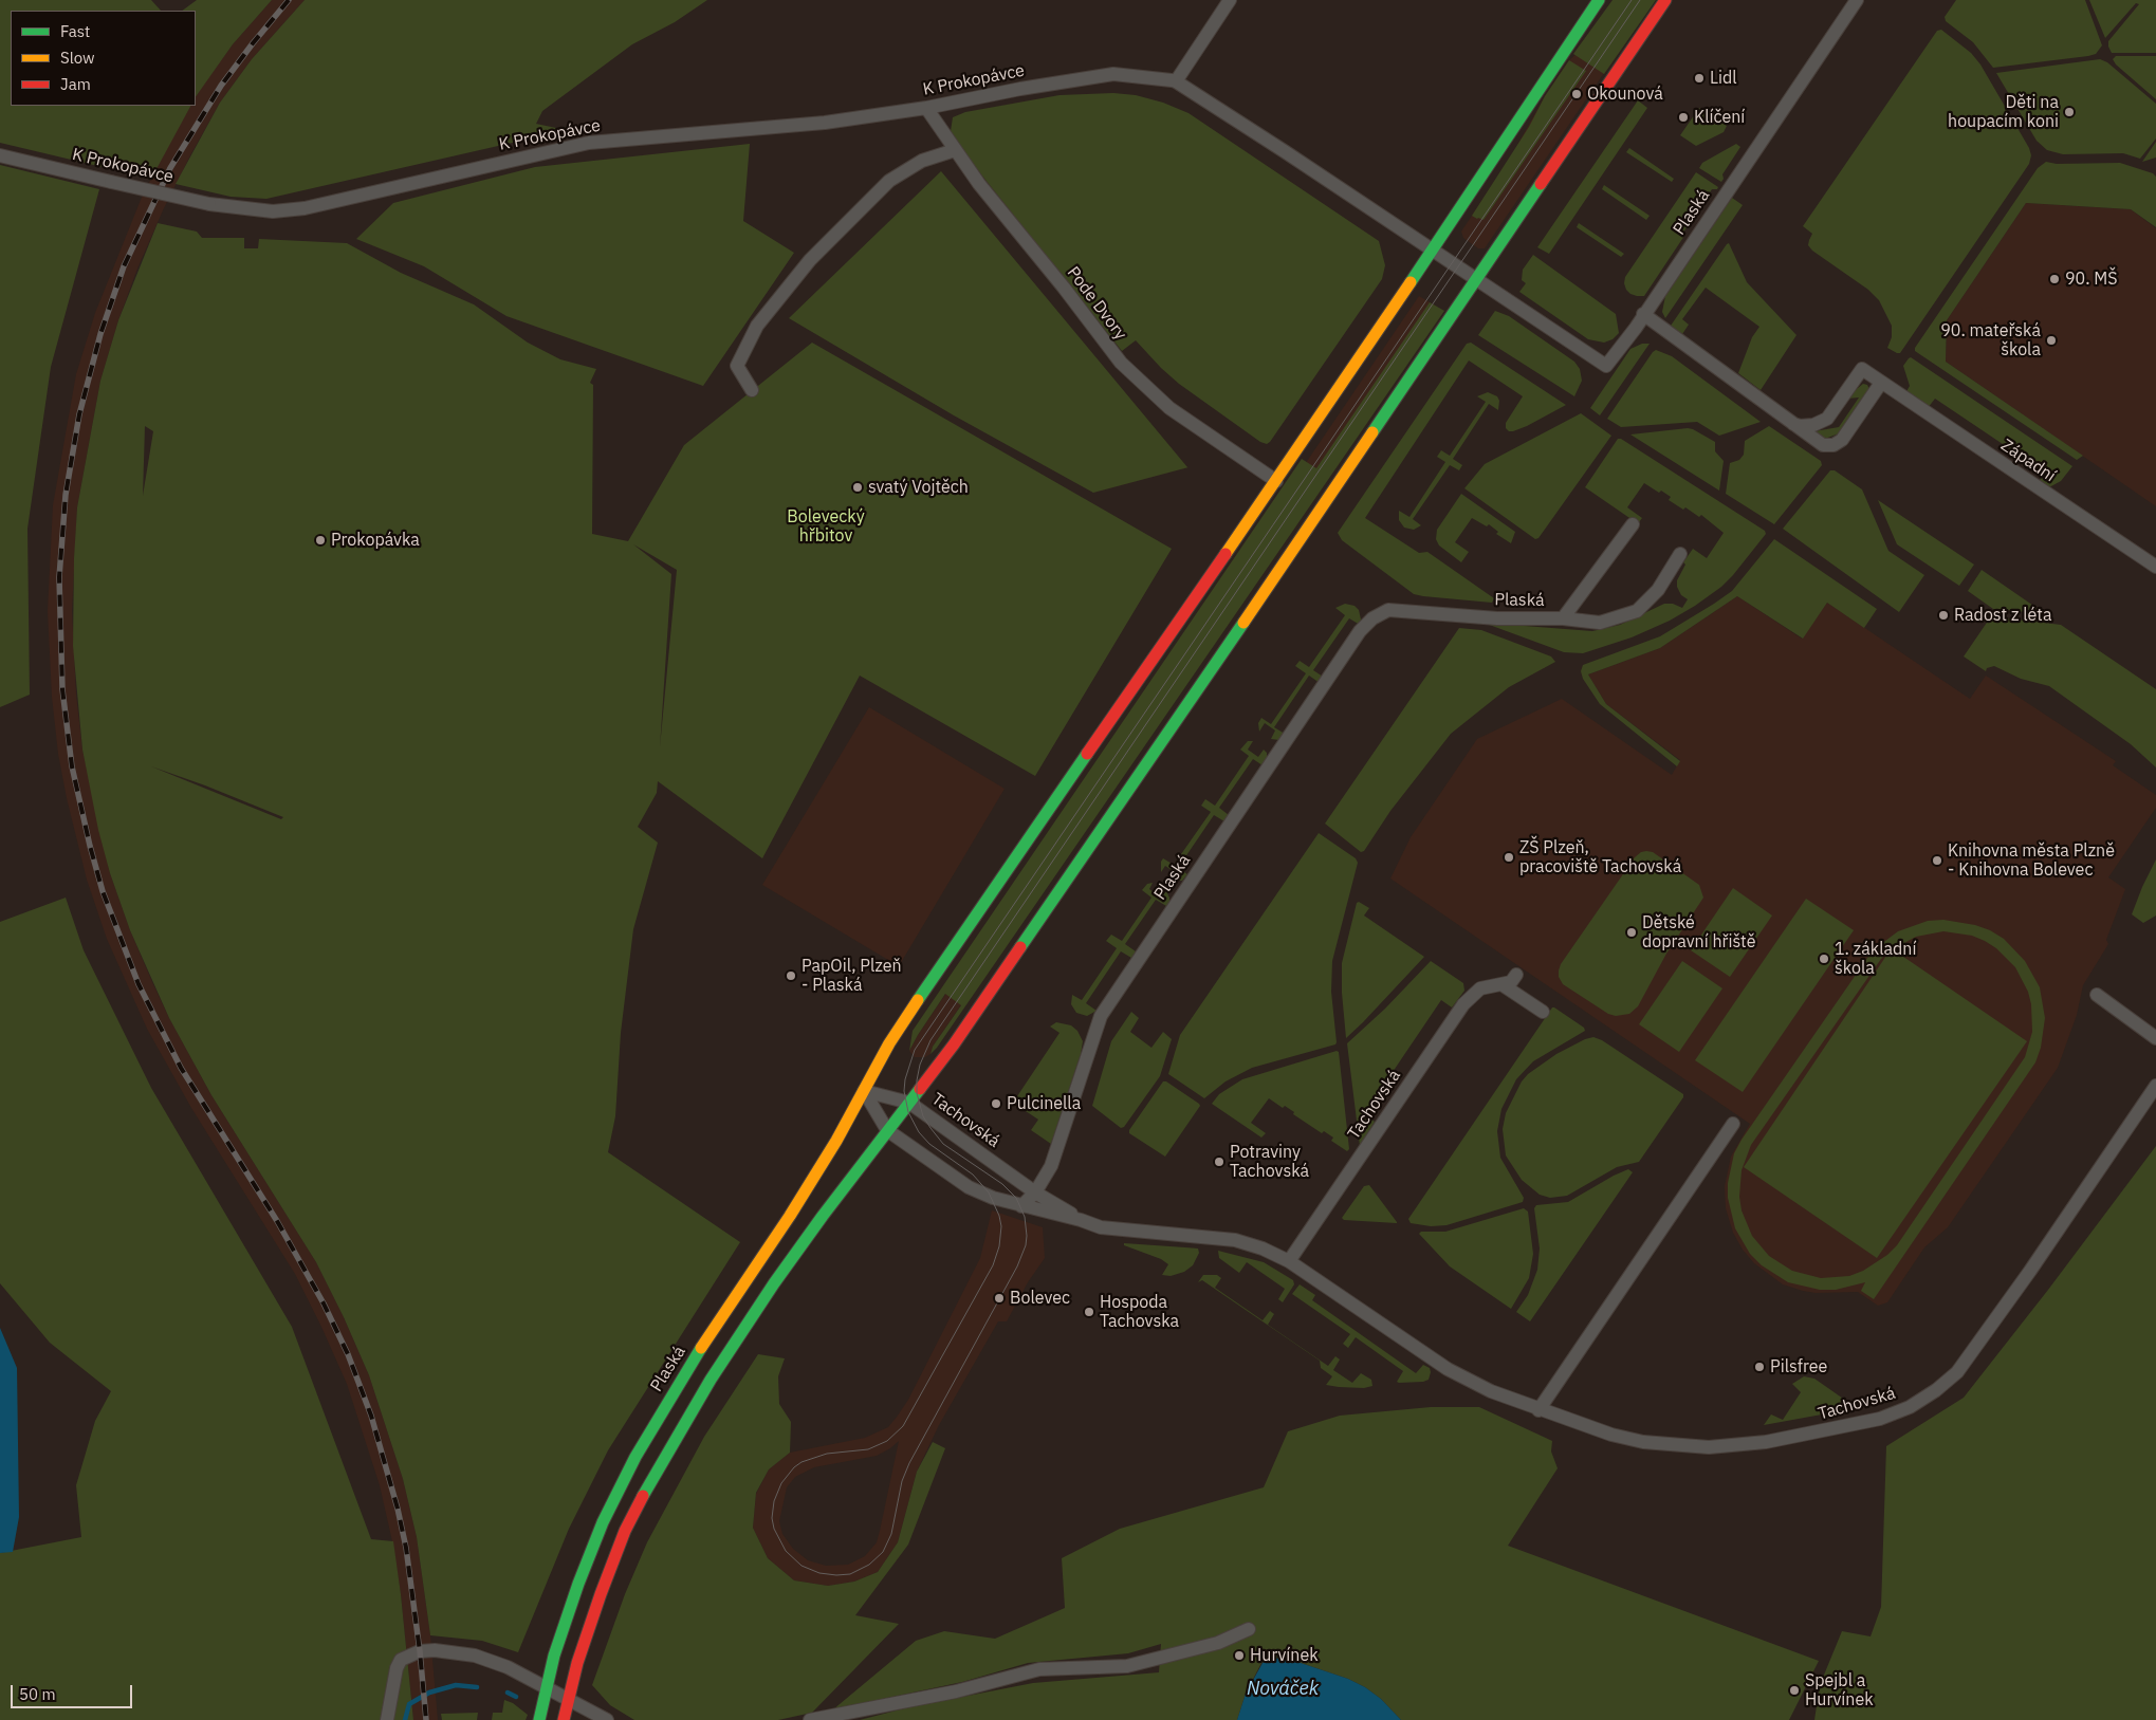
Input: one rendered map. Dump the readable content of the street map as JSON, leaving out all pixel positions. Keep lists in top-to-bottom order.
{
  "streets": {
    "main road": ["Plaská"],
    "street": [
      "K Prokopávce",
      "Pode Dvory",
      "Západní",
      "Tachovská"
    ]
  },
  "crossings": [
    ["K Prokopávce", "Plaská"],
    ["K Prokopávce", "Pode Dvory"],
    ["Plaská", "Pode Dvory"],
    ["Plaská", "Tachovská"]
  ],
  "water": ["Nováček"],
  "parks": ["Bolevecký hřbitov"],
  "places": [
    "Lidl",
    "Okounová",
    "Děti na houpacím koni",
    "Klíčení",
    "90. MŠ",
    "90. mateřská škola",
    "svatý Vojtěch",
    "Prokopávka",
    "Radost z léta",
    "ZŠ Plzeň, pracoviště Tachovská",
    "Knihovna města Plzně - Knihovna Bolevec",
    "Dětské dopravní hřiště",
    "1. základní škola",
    "PapOil, Plzeň - Plaská",
    "Pulcinella",
    "Potraviny Tachovská",
    "Bolevec",
    "Hospoda Tachovska",
    "Pilsfree",
    "Hurvínek",
    "Spejbl a Hurvínek"
  ],
  "legend": ["Fast", "Slow", "Jam"],
  "scale_bar": "50 m"
}
